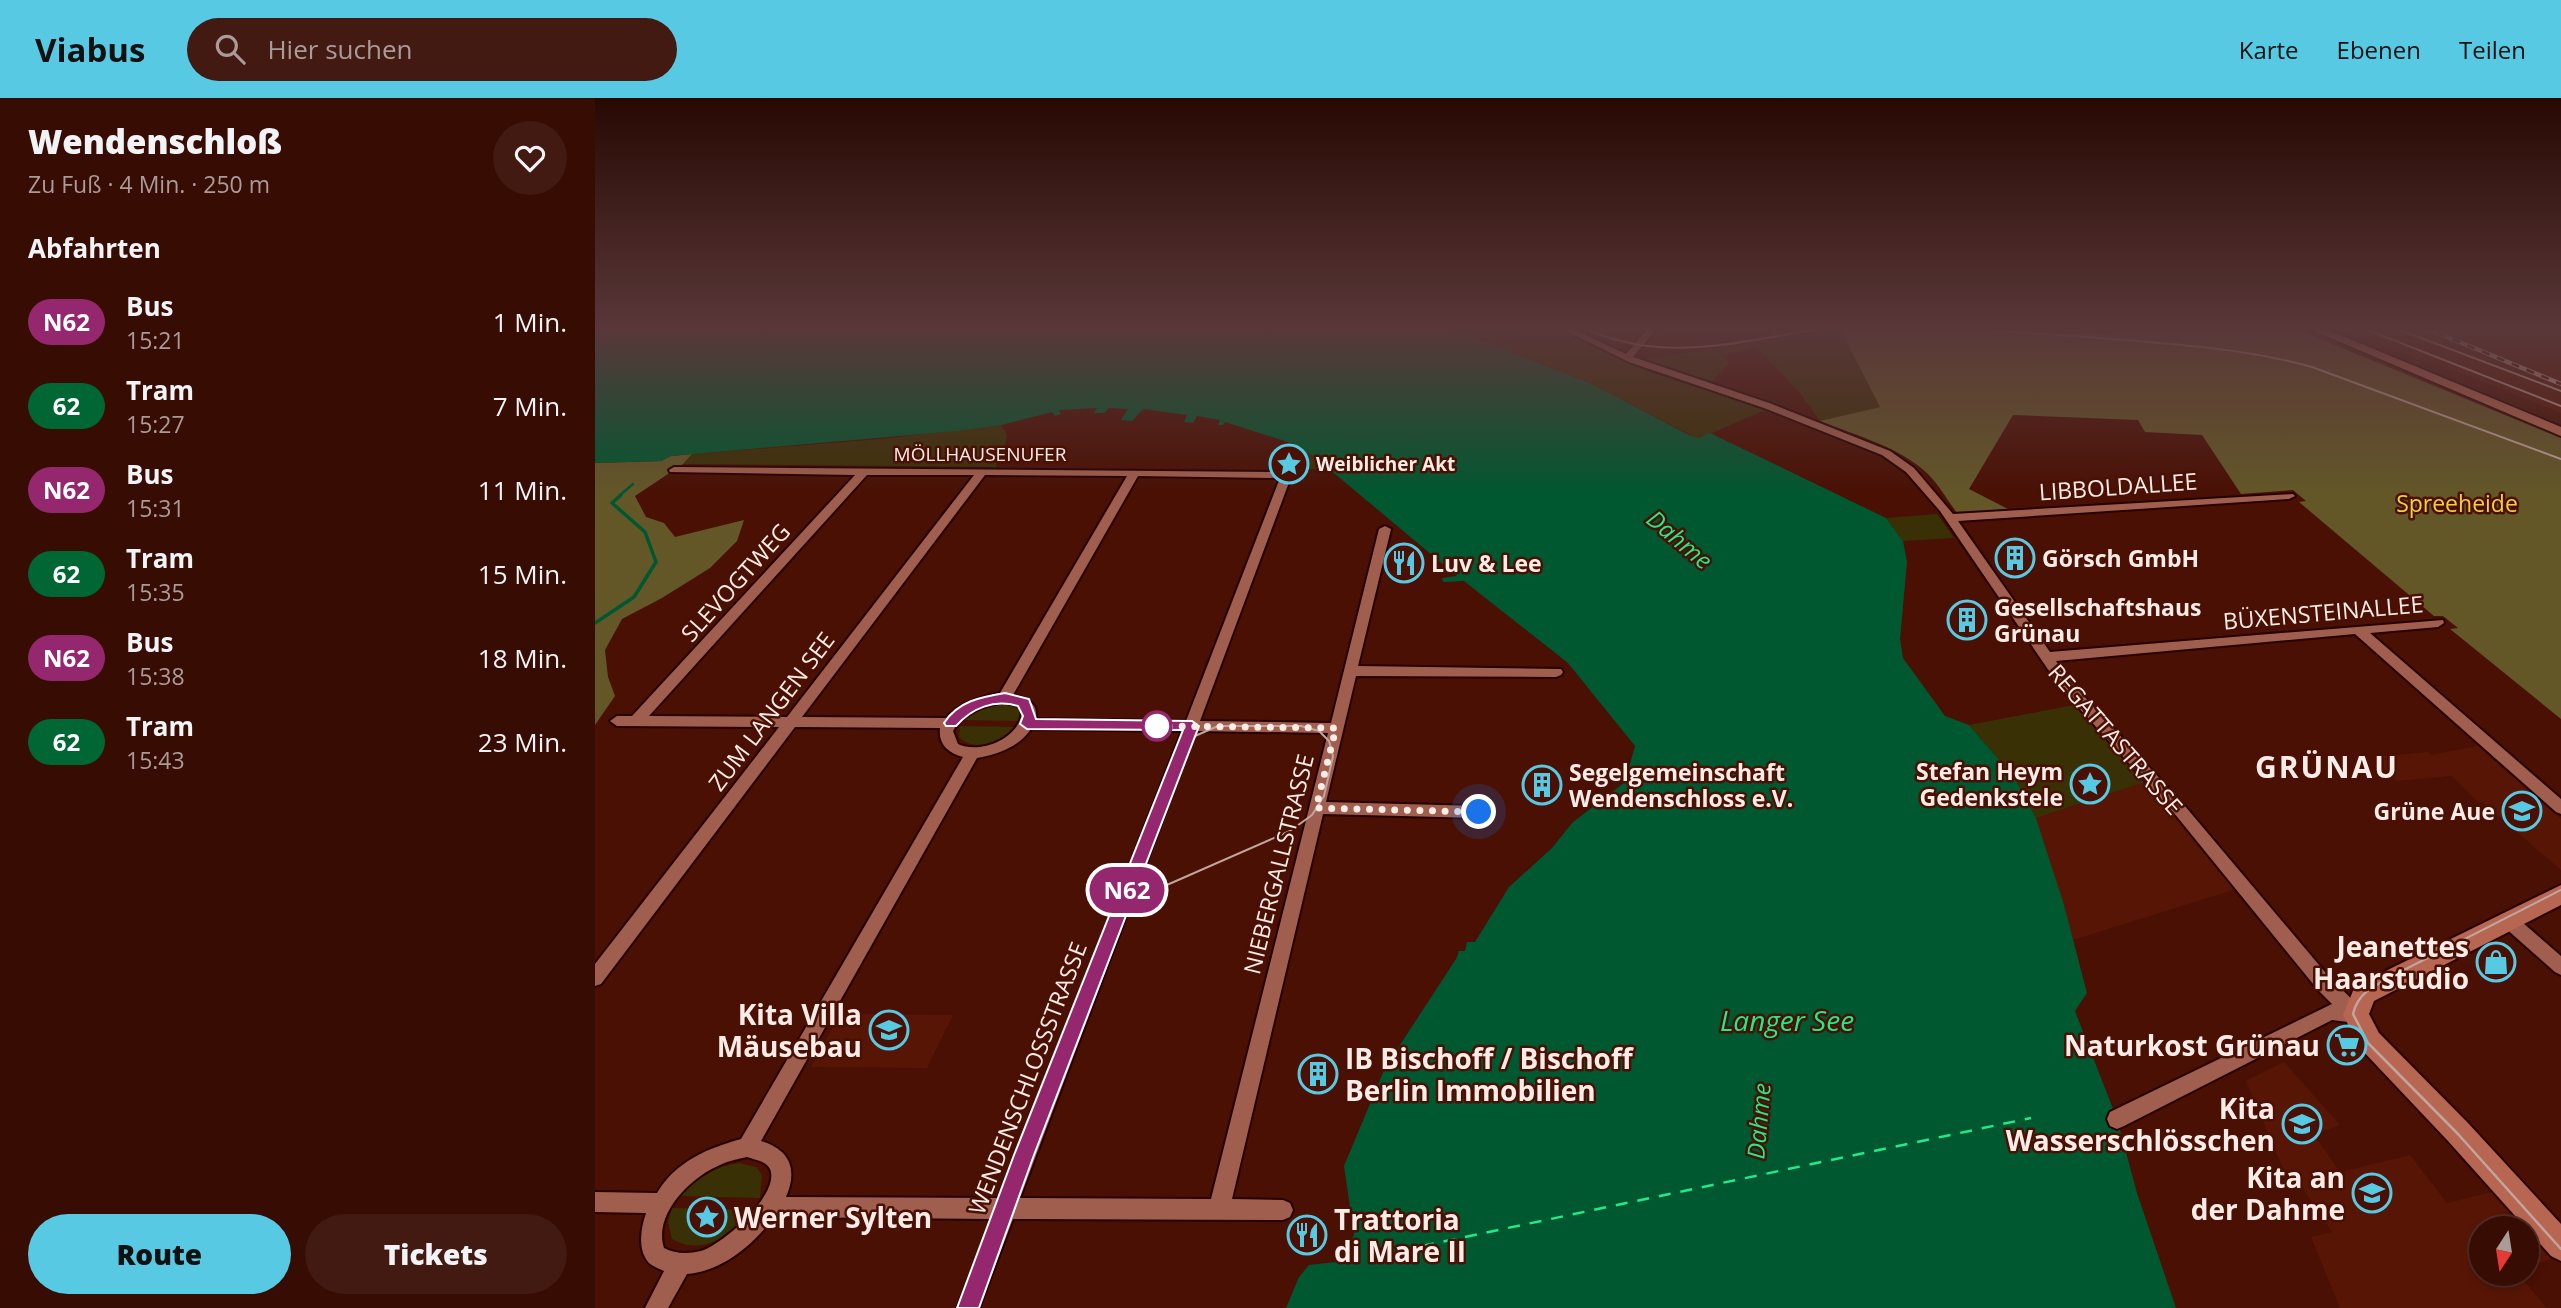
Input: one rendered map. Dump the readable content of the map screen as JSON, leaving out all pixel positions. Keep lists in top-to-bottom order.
{
  "streets": {
    "main road": ["REGATTASTRASSE"],
    "street": [
      "MÖLLHAUSENUFER",
      "LIBBOLDALLEE",
      "SLEVOGTWEG",
      "BÜXENSTEINALLEE",
      "ZUM LANGEN SEE",
      "NIEBERGALLSTRASSE",
      "WENDENSCHLOSSSTRASSE"
    ]
  },
  "crossings": [
    ["MÖLLHAUSENUFER", "SLEVOGTWEG"],
    ["MÖLLHAUSENUFER", "ZUM LANGEN SEE"],
    ["MÖLLHAUSENUFER", "WENDENSCHLOSSSTRASSE"],
    ["LIBBOLDALLEE", "REGATTASTRASSE"],
    ["BÜXENSTEINALLEE", "REGATTASTRASSE"]
  ],
  "districts": ["GRÜNAU"],
  "water": ["Dahme", "Langer See"],
  "parks": ["Spreeheide"],
  "places": {
    "place": ["Weiblicher Akt", "Stefan Heym Gedenkstele", "Werner Sylten"],
    "building": [
      "Görsch GmbH",
      "Gesellschaftshaus Grünau",
      "Segelgemeinschaft Wendenschloss e.V.",
      "IB Bischoff / Bischoff Berlin Immobilien"
    ],
    "restaurant": ["Luv & Lee", "Trattoria di Mare II"],
    "school or university": [
      "Grüne Aue",
      "Kita Villa Mäusebau",
      "Kita Wasserschlösschen",
      "Kita an der Dahme"
    ],
    "shop": ["Jeanettes Haarstudio"],
    "supermarket": ["Naturkost Grünau"]
  },
  "lines": ["bus line N62"],
  "north": "bottom",
  "page": {
    "header": "Viabus",
    "search": "Hier suchen",
    "nav": ["Karte", "Ebenen", "Teilen"],
    "heading": [
      ["Wendenschloß", "Zu Fuß · 4 Min. · 250 m"],
      "Abfahrten"
    ],
    "on_map": "N62",
    "list": [
      {
        "mark": "N62",
        "name": "Bus",
        "note": "15:21",
        "value": "1 Min."
      },
      {
        "mark": "62",
        "name": "Tram",
        "note": "15:27",
        "value": "7 Min."
      },
      {
        "mark": "N62",
        "name": "Bus",
        "note": "15:31",
        "value": "11 Min."
      },
      {
        "mark": "62",
        "name": "Tram",
        "note": "15:35",
        "value": "15 Min."
      },
      {
        "mark": "N62",
        "name": "Bus",
        "note": "15:38",
        "value": "18 Min."
      },
      {
        "mark": "62",
        "name": "Tram",
        "note": "15:43",
        "value": "23 Min."
      }
    ],
    "buttons": ["Route", "Tickets"]
  }
}
